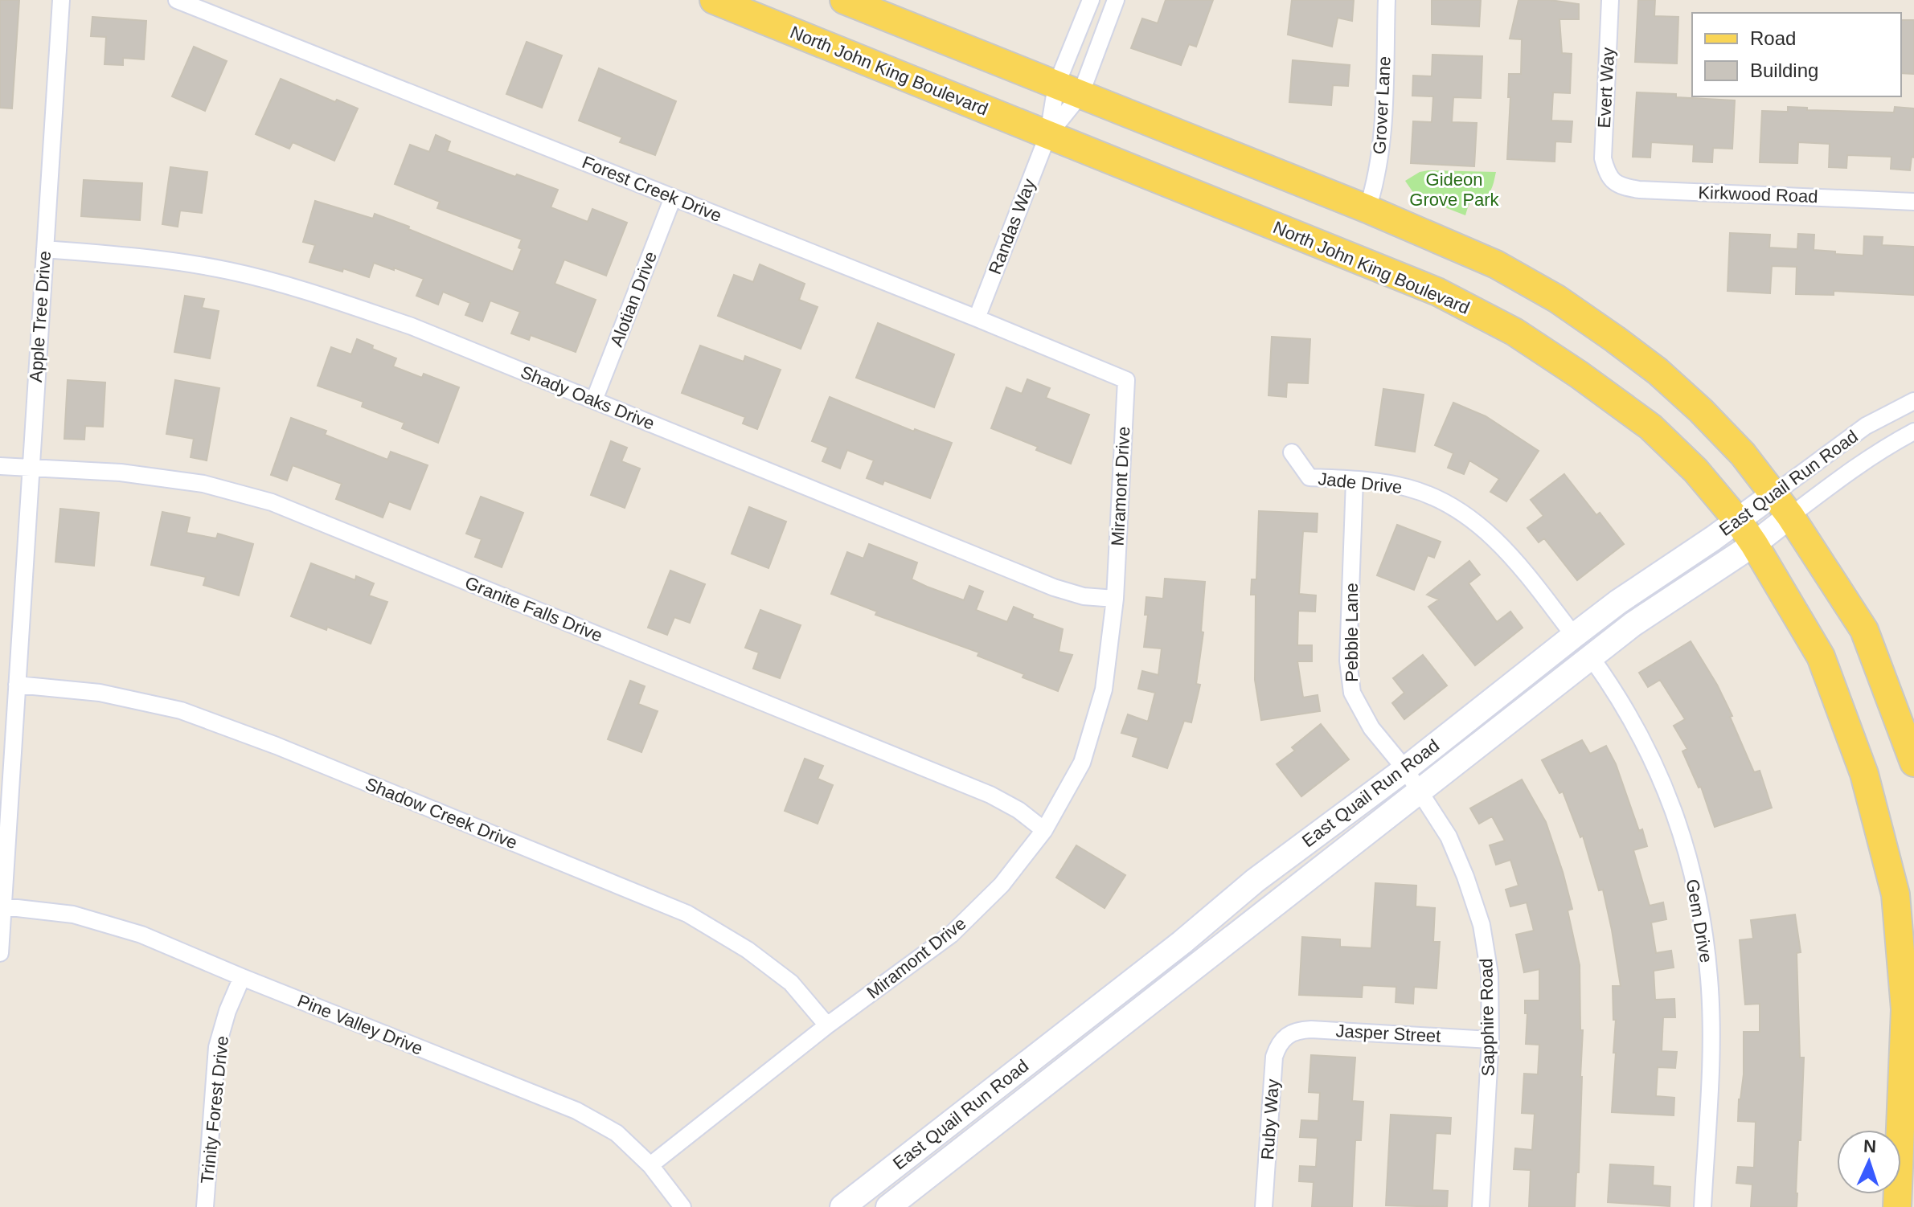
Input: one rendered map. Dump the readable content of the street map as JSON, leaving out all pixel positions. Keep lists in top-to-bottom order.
{
  "streets": {
    "main road": ["North John King Boulevard"],
    "street": [
      "Evert Way",
      "Grover Lane",
      "Forest Creek Drive",
      "Kirkwood Road",
      "Randas Way",
      "Alotian Drive",
      "Apple Tree Drive",
      "Shady Oaks Drive",
      "Jade Drive",
      "East Quail Run Road",
      "Miramont Drive",
      "Granite Falls Drive",
      "Pebble Lane",
      "Shadow Creek Drive",
      "Gem Drive",
      "Sapphire Road",
      "Pine Valley Drive",
      "Jasper Street",
      "Trinity Forest Drive",
      "Ruby Way"
    ]
  },
  "crossings": [
    ["North John King Boulevard", "Randas Way"],
    ["North John King Boulevard", "East Quail Run Road"],
    ["Evert Way", "Kirkwood Road"],
    ["Forest Creek Drive", "Randas Way"],
    ["Forest Creek Drive", "Alotian Drive"],
    ["Forest Creek Drive", "Miramont Drive"],
    ["Alotian Drive", "Shady Oaks Drive"],
    ["Apple Tree Drive", "Shady Oaks Drive"],
    ["Apple Tree Drive", "Granite Falls Drive"],
    ["Apple Tree Drive", "Shadow Creek Drive"],
    ["Apple Tree Drive", "Pine Valley Drive"],
    ["Shady Oaks Drive", "Miramont Drive"],
    ["Jade Drive", "East Quail Run Road"],
    ["Jade Drive", "Pebble Lane"],
    ["East Quail Run Road", "Pebble Lane"],
    ["East Quail Run Road", "Gem Drive"],
    ["East Quail Run Road", "Sapphire Road"],
    ["Miramont Drive", "Granite Falls Drive"],
    ["Miramont Drive", "Shadow Creek Drive"],
    ["Miramont Drive", "Pine Valley Drive"],
    ["Pebble Lane", "Sapphire Road"],
    ["Sapphire Road", "Jasper Street"],
    ["Pine Valley Drive", "Trinity Forest Drive"],
    ["Jasper Street", "Ruby Way"]
  ],
  "parks": ["Gideon Grove Park"],
  "legend": ["Road", "Building"],
  "north": "top"
}
